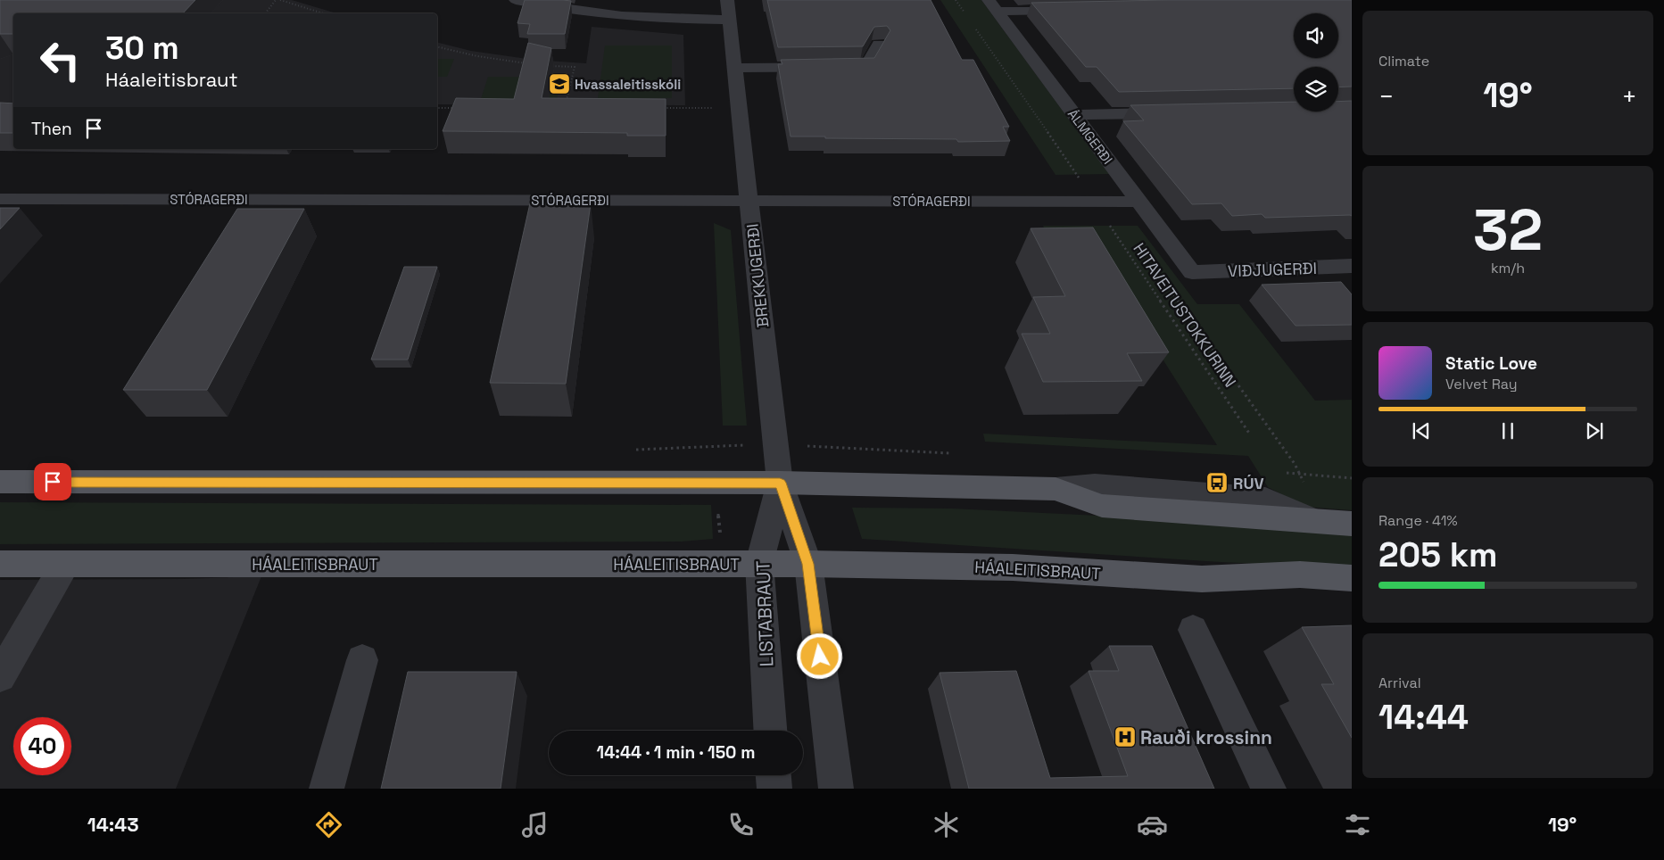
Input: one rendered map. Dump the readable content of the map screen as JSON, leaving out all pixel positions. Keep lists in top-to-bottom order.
{
  "streets": {
    "main road": ["HÁALEITISBRAUT"],
    "street": [
      "ÁLMGERÐI",
      "STÓRAGERÐI",
      "VIÐJUGERÐI",
      "BREKKUGERÐI",
      "LISTABRAUT"
    ],
    "path": ["HITAVEITUSTOKKURINN"]
  },
  "crossings": [
    ["ÁLMGERÐI", "STÓRAGERÐI"],
    ["ÁLMGERÐI", "VIÐJUGERÐI"],
    ["STÓRAGERÐI", "BREKKUGERÐI"],
    ["BREKKUGERÐI", "LISTABRAUT"],
    ["HÁALEITISBRAUT", "LISTABRAUT"]
  ],
  "places": {
    "school or university": ["Hvassaleitisskóli"],
    "bus stop": ["RÚV"],
    "hospital": ["Rauði krossinn"]
  },
  "page": {
    "tile": [
      "Climate",
      ["32", "km/h"],
      ["Range · 41%", "205 km"],
      ["Arrival", "14:44"]
    ],
    "turn": ["30 m", "Háaleitisbraut"],
    "heat": ["−", "19°", "+"],
    "then": "Then",
    "song": ["Static Love", "Velvet Ray"],
    "limit": "40",
    "trip": "14:44 · 1 min · 150 m",
    "tabs": ["14:43", "19°"]
  }
}
